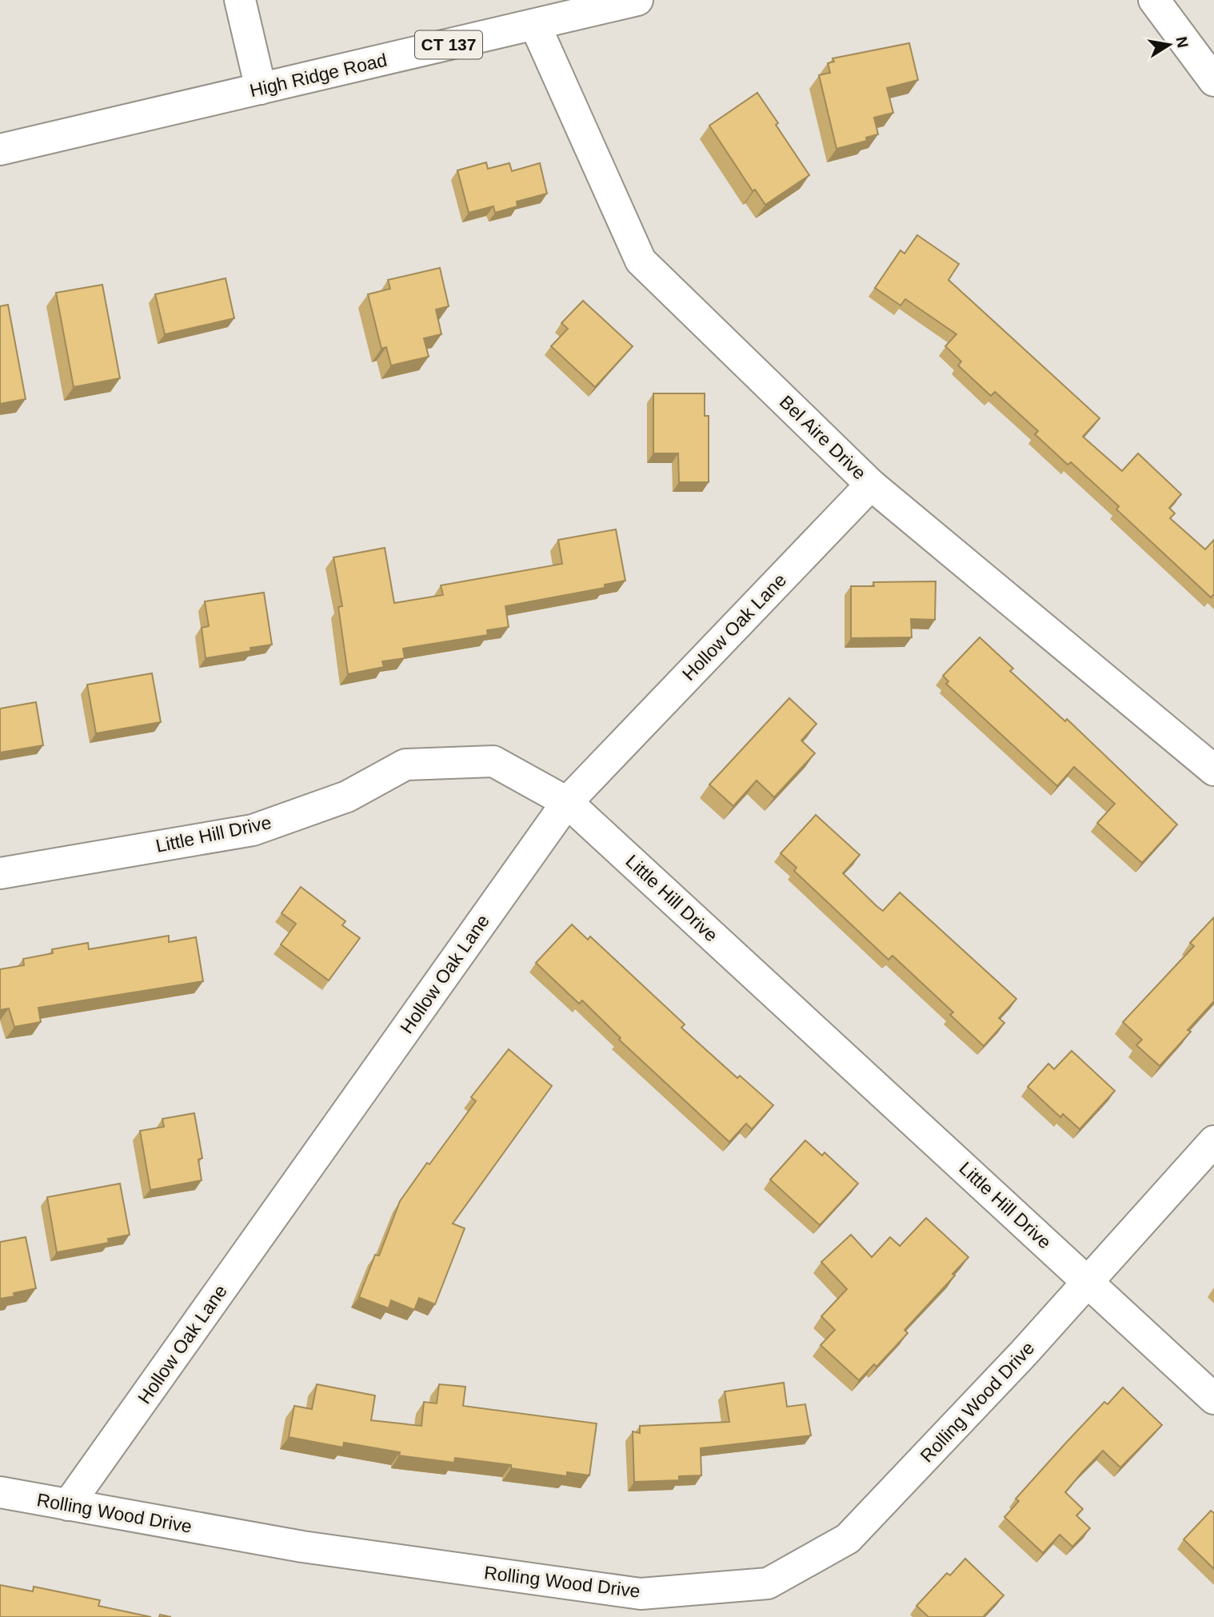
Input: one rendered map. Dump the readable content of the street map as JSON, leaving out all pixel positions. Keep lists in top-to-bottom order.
{
  "streets": {
    "street": [
      "CT 137",
      "High Ridge Road",
      "Bel Aire Drive",
      "Hollow Oak Lane",
      "Little Hill Drive",
      "Rolling Wood Drive"
    ]
  },
  "crossings": [
    ["High Ridge Road", "Bel Aire Drive"],
    ["Bel Aire Drive", "Hollow Oak Lane"],
    ["Hollow Oak Lane", "Little Hill Drive"],
    ["Hollow Oak Lane", "Rolling Wood Drive"],
    ["Little Hill Drive", "Rolling Wood Drive"]
  ],
  "north": "right"
}
